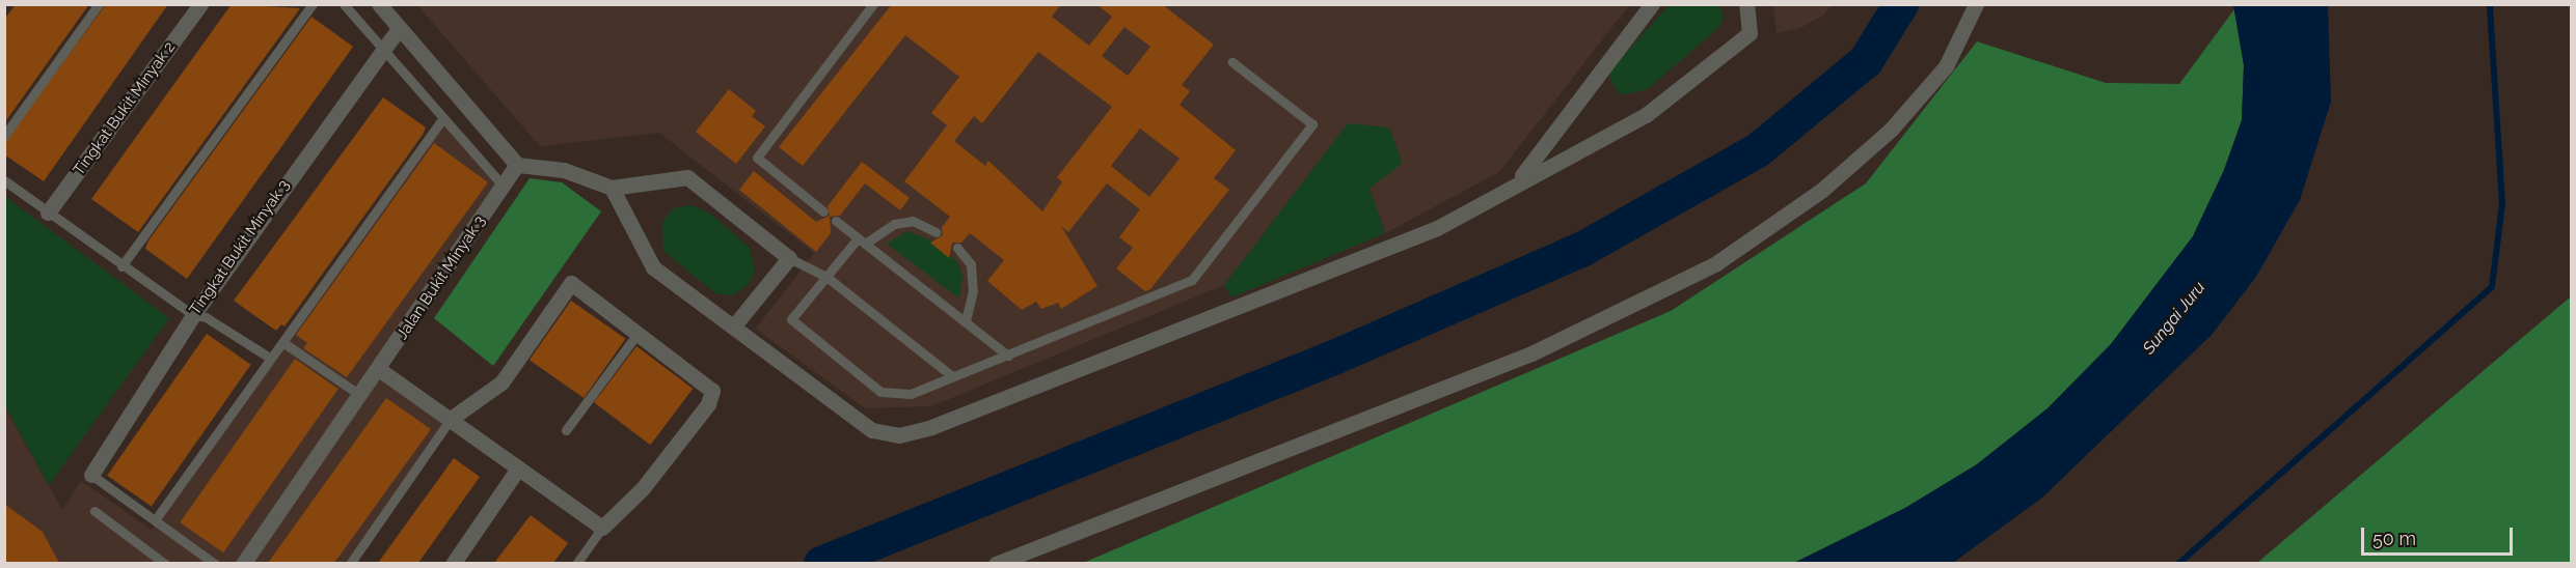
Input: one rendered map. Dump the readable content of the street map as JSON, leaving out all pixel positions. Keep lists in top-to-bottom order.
{
  "streets": {
    "street": ["Tingkat Bukit Minyak 2", "Tingkat Bukit Minyak 3", "Jalan Bukit Minyak 3"]
  },
  "water": ["Sungai Juru"],
  "scale_bar": "50 m"
}
